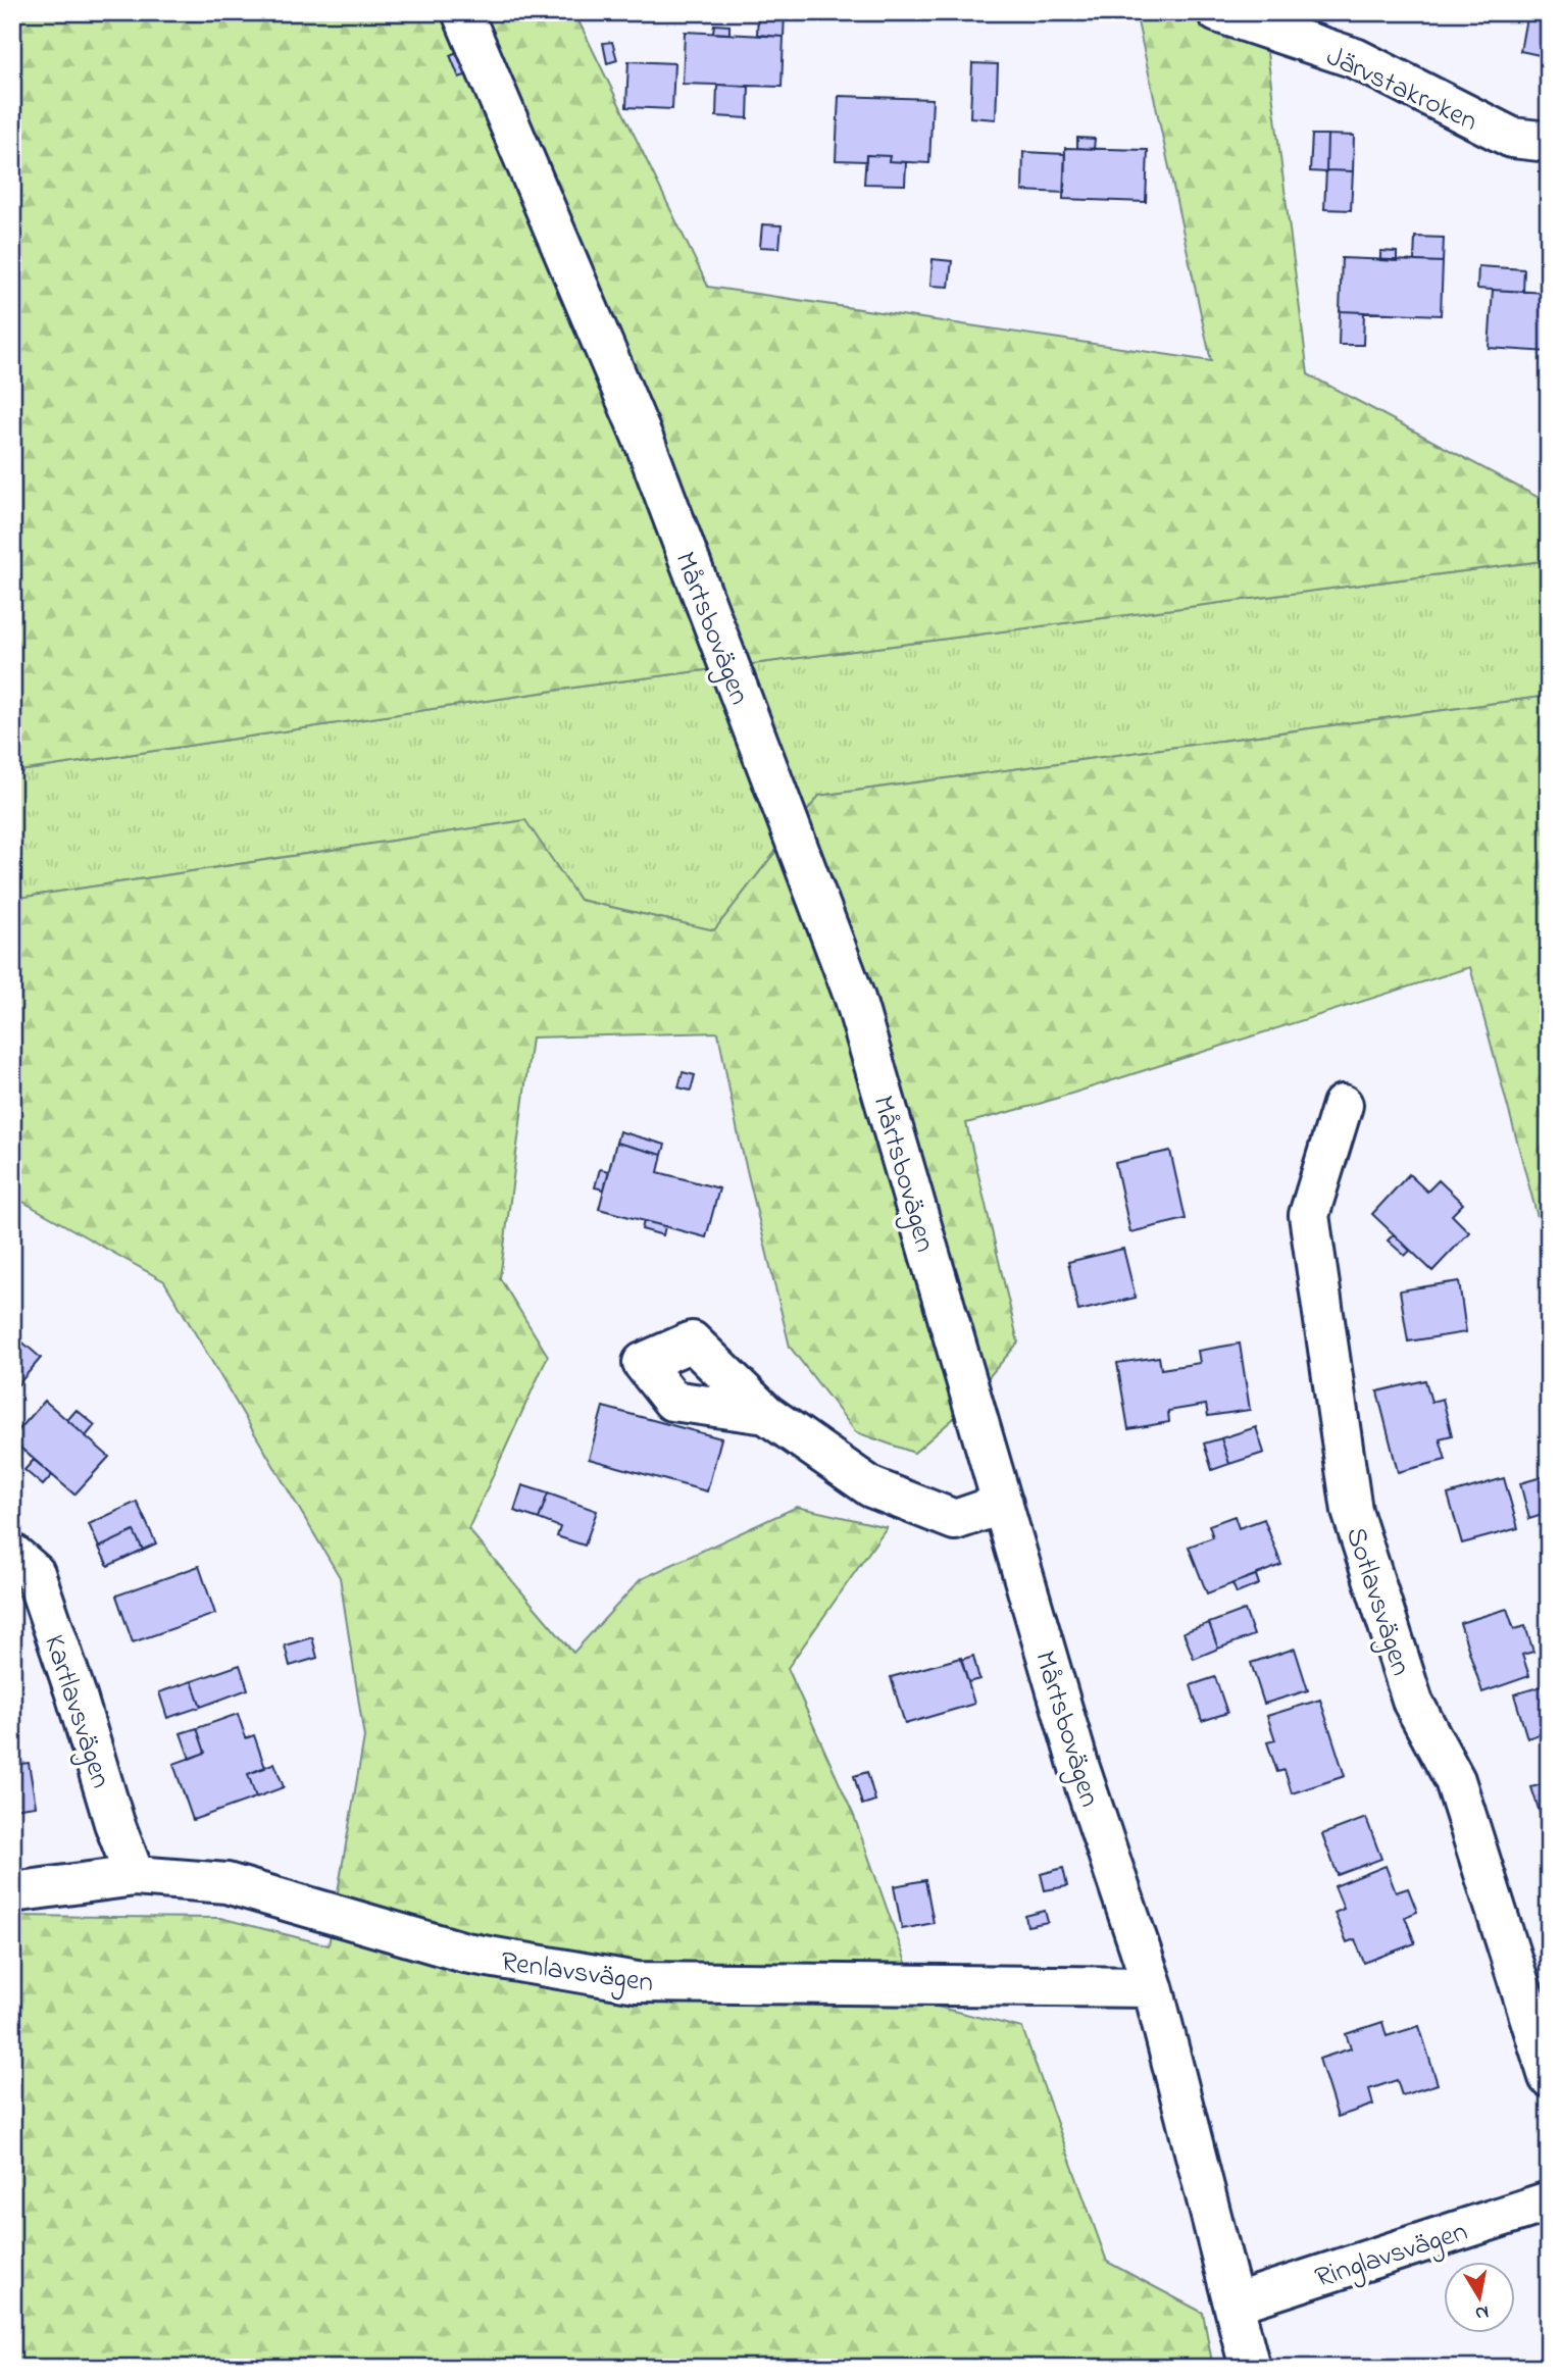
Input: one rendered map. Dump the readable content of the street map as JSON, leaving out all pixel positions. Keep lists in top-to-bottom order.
{
  "streets": {
    "street": [
      "Järvstakroken",
      "Mårtsbovägen",
      "Sotlavsvägen",
      "Kartlavsvägen",
      "Renlavsvägen",
      "Ringlavsvägen"
    ]
  },
  "crossings": [
    ["Mårtsbovägen", "Renlavsvägen"],
    ["Mårtsbovägen", "Ringlavsvägen"],
    ["Kartlavsvägen", "Renlavsvägen"]
  ],
  "north": "bottom"
}
